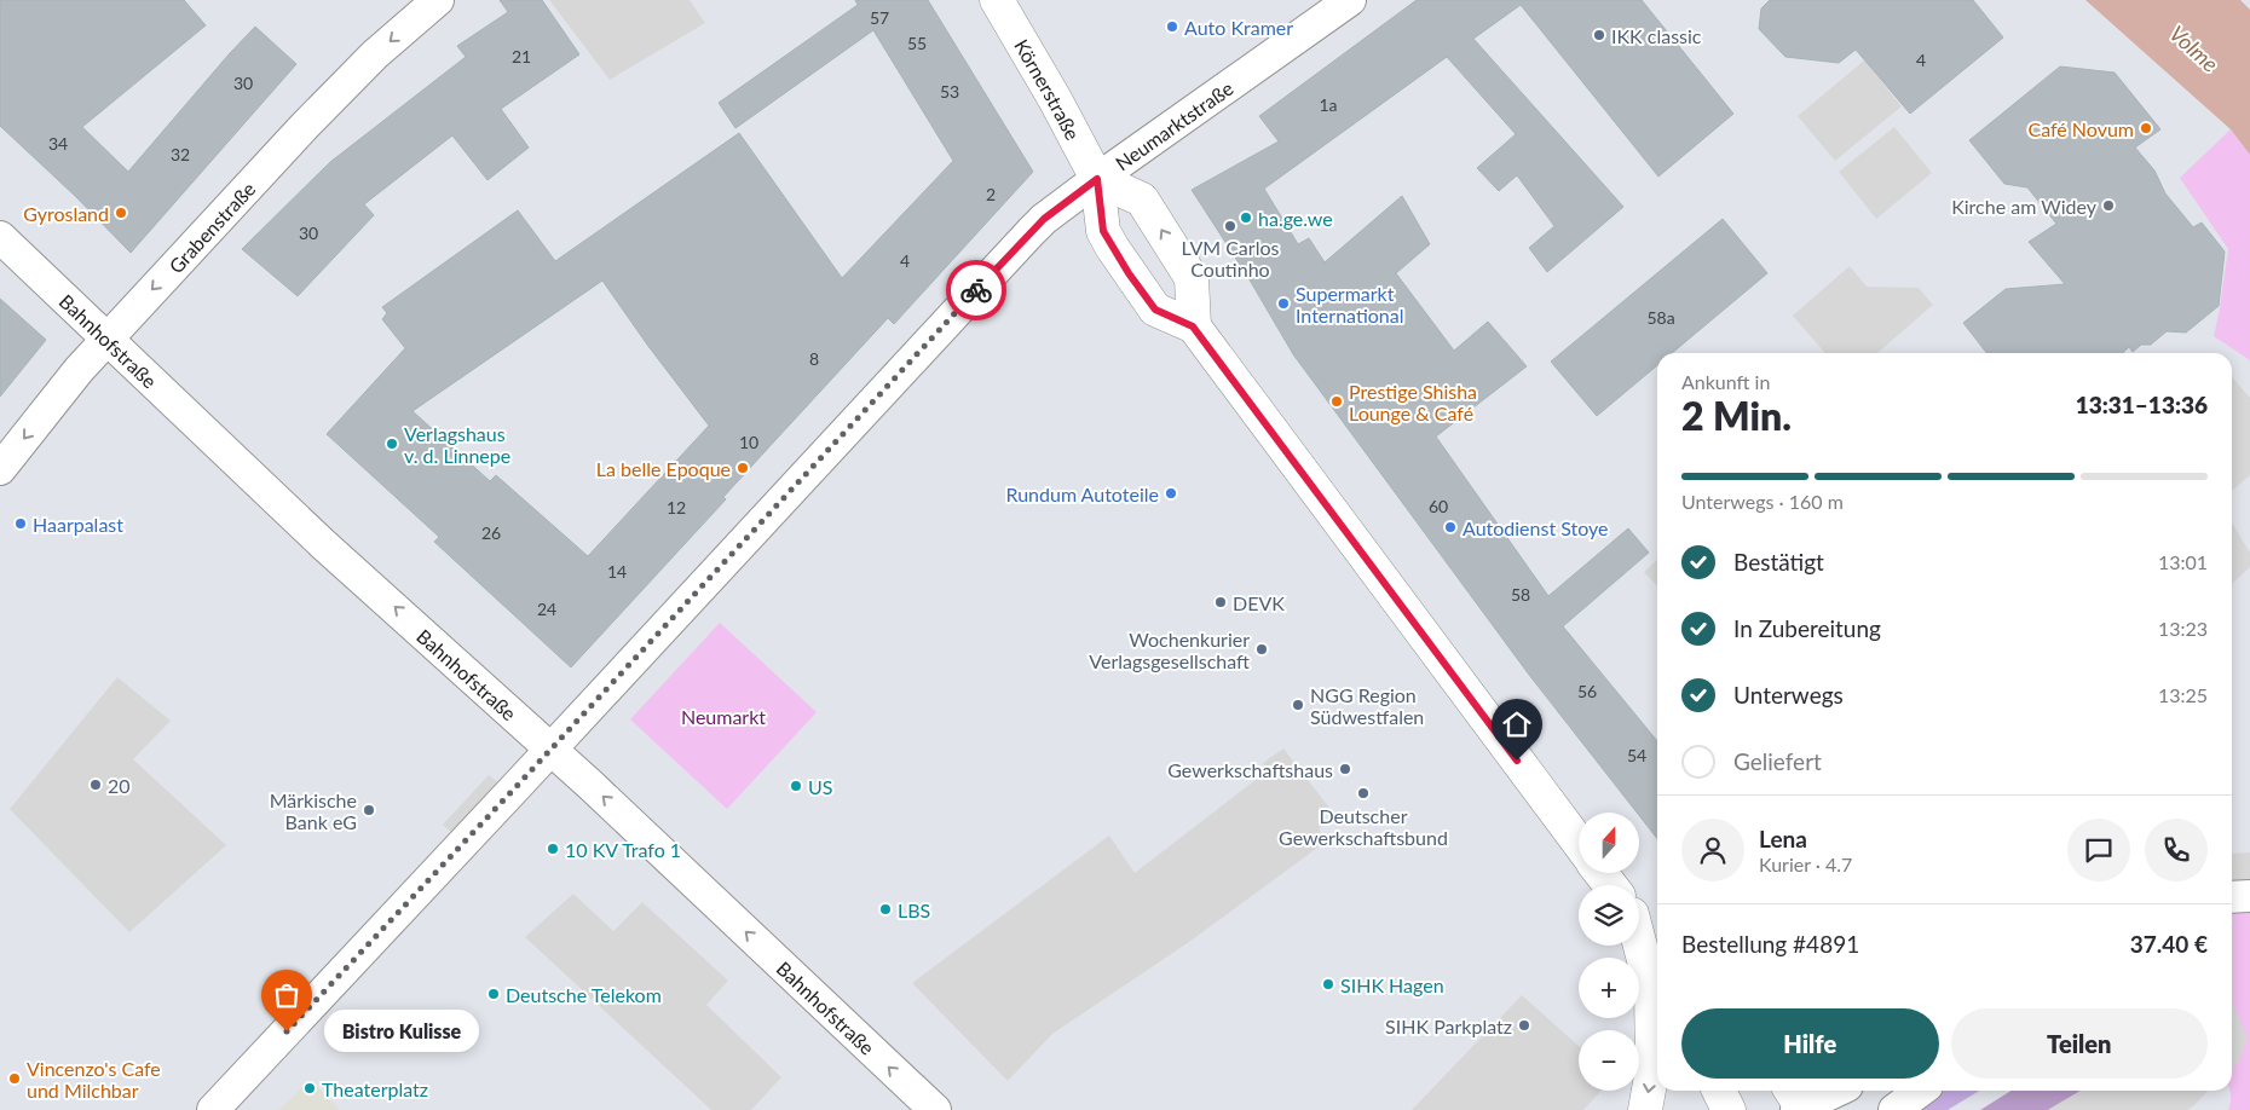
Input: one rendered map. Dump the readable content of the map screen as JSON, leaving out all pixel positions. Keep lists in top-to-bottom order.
{
  "streets": {
    "street": [
      "Körnerstraße",
      "Neumarktstraße",
      "Grabenstraße",
      "Bahnhofstraße"
    ]
  },
  "crossings": [
    ["Körnerstraße", "Neumarktstraße"],
    ["Neumarktstraße", "Bahnhofstraße"],
    ["Grabenstraße", "Bahnhofstraße"]
  ],
  "one_way": ["Grabenstraße", "Bahnhofstraße"],
  "water": ["Volme"],
  "parks": ["Neumarkt"],
  "places": [
    "Auto Kramer",
    "IKK classic",
    "Café Novum",
    "Kirche am Widey",
    "Gyrosland",
    "ha.ge.we",
    "LVM Carlos Coutinho",
    "Supermarkt International",
    "Prestige Shisha Lounge & Café",
    "Verlagshaus v. d. Linnepe",
    "La belle Epoque",
    "Rundum Autoteile",
    "Haarpalast",
    "Autodienst Stoye",
    "DEVK",
    "Wochenkurier Verlagsgesellschaft",
    "NGG Region Südwestfalen",
    "Gewerkschaftshaus",
    "20",
    "US",
    "Deutscher Gewerkschaftsbund",
    "Märkische Bank eG",
    "10 KV Trafo 1",
    "LBS",
    "SIHK Hagen",
    "Deutsche Telekom",
    "SIHK Parkplatz",
    "Bistro Kulisse",
    "Vincenzo's Cafe und Milchbar",
    "Theaterplatz"
  ],
  "house_numbers": [
    "57",
    "55",
    "21",
    "4",
    "30",
    "53",
    "1a",
    "34",
    "32",
    "2",
    "30",
    "4",
    "58a",
    "8",
    "10",
    "60",
    "12",
    "26",
    "14",
    "58",
    "24",
    "56",
    "54"
  ],
  "north": "top",
  "page": {
    "heading": ["2 Min.", "Ankunft in", "13:31–13:36"],
    "panel": [
      "Lena",
      "Kurier · 4.7",
      "Bestellung #4891",
      "37.40 €"
    ],
    "bar": "Unterwegs · 160 m",
    "list": [
      ["Bestätigt", "13:01"],
      ["In Zubereitung", "13:23"],
      ["Unterwegs", "13:25"],
      "Geliefert"
    ],
    "map_buttons": ["+", "−"],
    "buttons": ["Hilfe", "Teilen"],
    "bubble": "Bistro Kulisse"
  }
}
